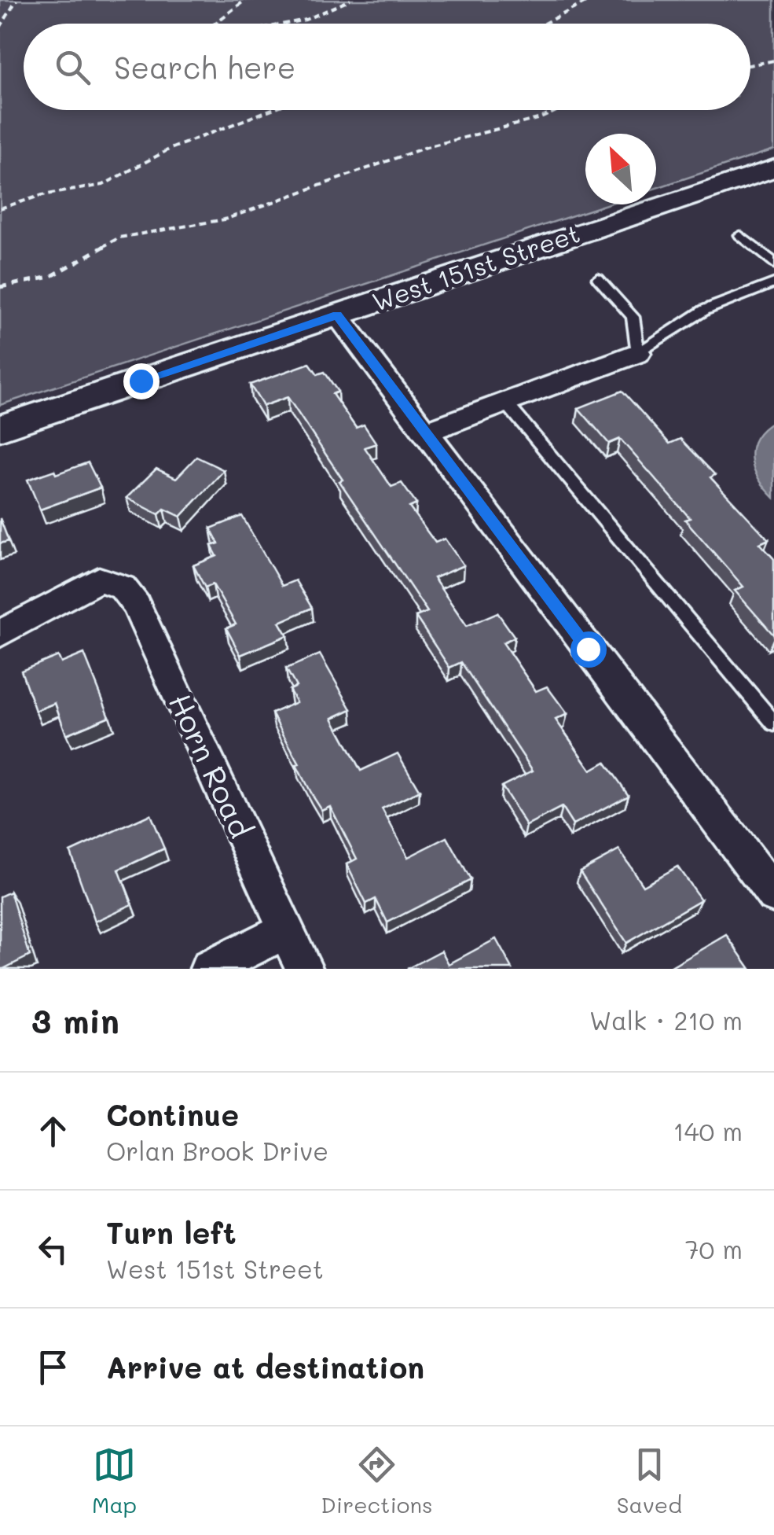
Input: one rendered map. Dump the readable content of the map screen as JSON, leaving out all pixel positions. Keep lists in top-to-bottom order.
{
  "streets": {
    "street": ["West 151st Street", "Horn Road"]
  },
  "north": "top left",
  "page": {
    "search": "Search here",
    "heading": ["3 min", "Walk · 210 m"],
    "list": [
      ["Continue", "Orlan Brook Drive", "140 m"],
      ["Turn left", "West 151st Street", "70 m"],
      "Arrive at destination"
    ],
    "nav": ["Map", "Directions", "Saved"]
  }
}
